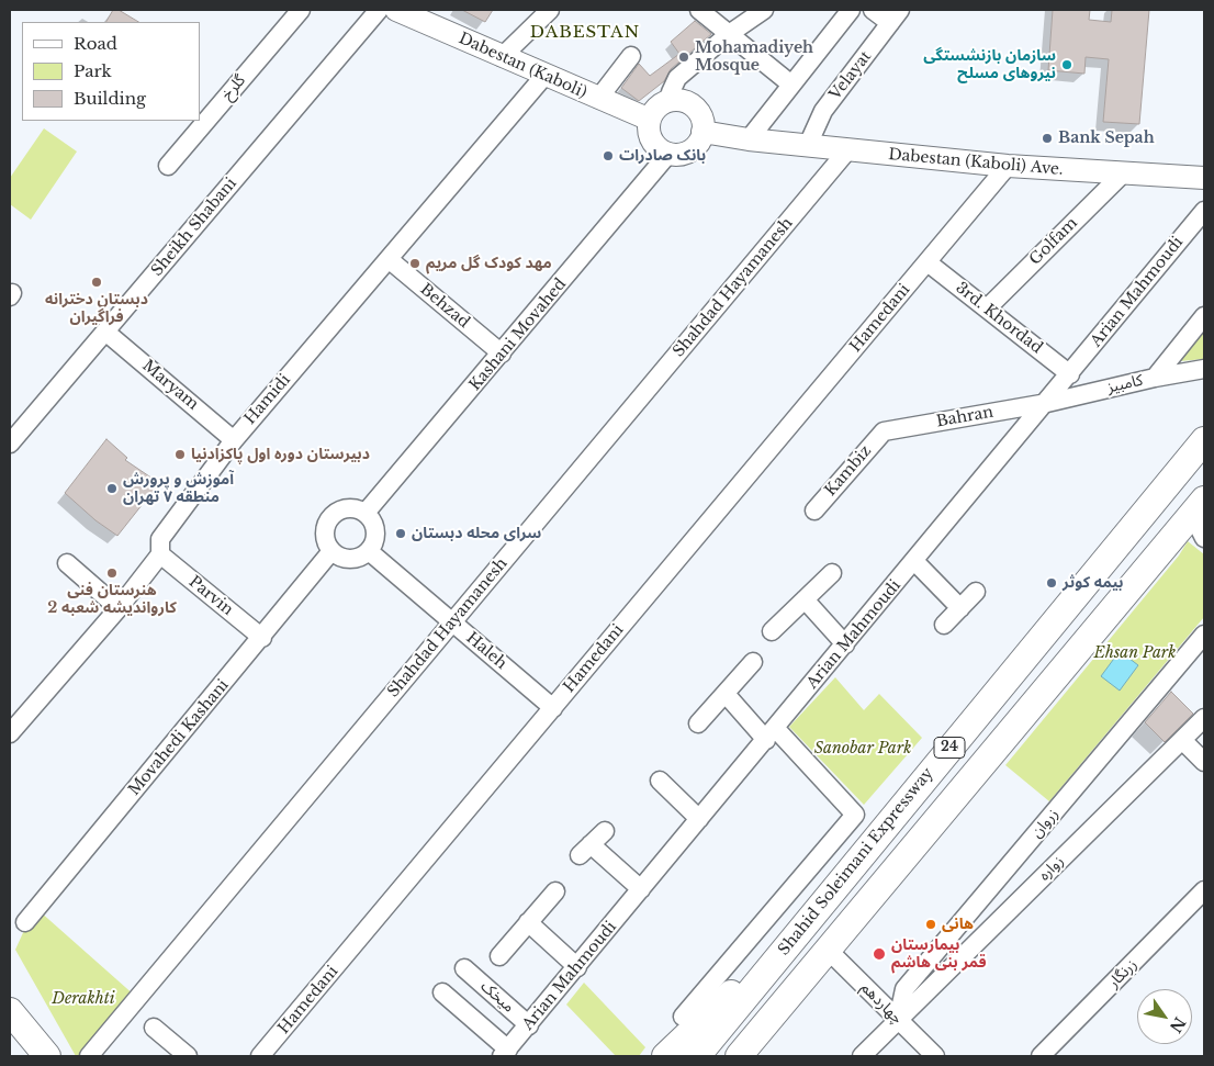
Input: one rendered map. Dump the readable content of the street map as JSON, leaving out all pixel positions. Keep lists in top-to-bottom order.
{
  "streets": {
    "highway": ["24", "Shahid Soleimani Expressway"],
    "main road": ["Dabestan (Kaboli)", "Dabestan (Kaboli) Ave."],
    "street": [
      "Velayat",
      "گلرخ",
      "Sheikh Shabani",
      "Golfam",
      "Shahdad Hayamanesh",
      "Arian Mahmoudi",
      "Behzad",
      "Hamedani",
      "3rd. Khordad",
      "Kashani Movahed",
      "کامبیز",
      "Maryam",
      "Hamidi",
      "Bahran",
      "Kambiz",
      "Parvin",
      "Haleh",
      "Movahedi Kashani",
      "زروان",
      "زواره",
      "زرنگار",
      "میخک",
      "چهاردهم"
    ]
  },
  "crossings": [
    ["Dabestan (Kaboli)", "Kashani Movahed"],
    ["Dabestan (Kaboli)", "Hamidi"],
    ["Velayat", "Dabestan (Kaboli) Ave."],
    ["Dabestan (Kaboli) Ave.", "Golfam"],
    ["Dabestan (Kaboli) Ave.", "Shahdad Hayamanesh"],
    ["Dabestan (Kaboli) Ave.", "Hamedani"],
    ["Sheikh Shabani", "Maryam"],
    ["Golfam", "3rd. Khordad"],
    ["Shahdad Hayamanesh", "Haleh"],
    ["Arian Mahmoudi", "3rd. Khordad"],
    ["Arian Mahmoudi", "کامبیز"],
    ["Arian Mahmoudi", "Bahran"],
    ["Arian Mahmoudi", "میخک"],
    ["Behzad", "Kashani Movahed"],
    ["Behzad", "Hamidi"],
    ["Hamedani", "3rd. Khordad"],
    ["Hamedani", "Haleh"],
    ["Kashani Movahed", "Haleh"],
    ["Kashani Movahed", "Movahedi Kashani"],
    ["کامبیز", "Bahran"],
    ["Maryam", "Hamidi"],
    ["Hamidi", "Parvin"],
    ["Bahran", "Kambiz"],
    ["Parvin", "Movahedi Kashani"],
    ["Haleh", "Movahedi Kashani"],
    ["24", "چهاردهم"],
    ["زروان", "زواره"],
    ["زروان", "چهاردهم"],
    ["زواره", "چهاردهم"]
  ],
  "districts": ["DABESTAN"],
  "parks": ["Ehsan Park", "Sanobar Park", "Derakhti"],
  "places": [
    "Mohamadiyeh Mosque",
    "سازمان بازنشستگی نیروهای مسلح",
    "Bank Sepah",
    "بانک صادرات",
    "مهد کودک گل مریم",
    "دبستان دخترانه فراگیران",
    "دبیرستان دوره اول پاکزادنیا",
    "آموزش و پرورش منطقه ۷ تهران",
    "سرای محله دبستان",
    "هنرستان فنی کارواندیشه شعبه 2",
    "بیمه کوثر",
    "هانی",
    "بیمارستان قمر بنی هاشم"
  ],
  "legend": ["Road", "Park", "Building"],
  "north": "bottom right"
}
